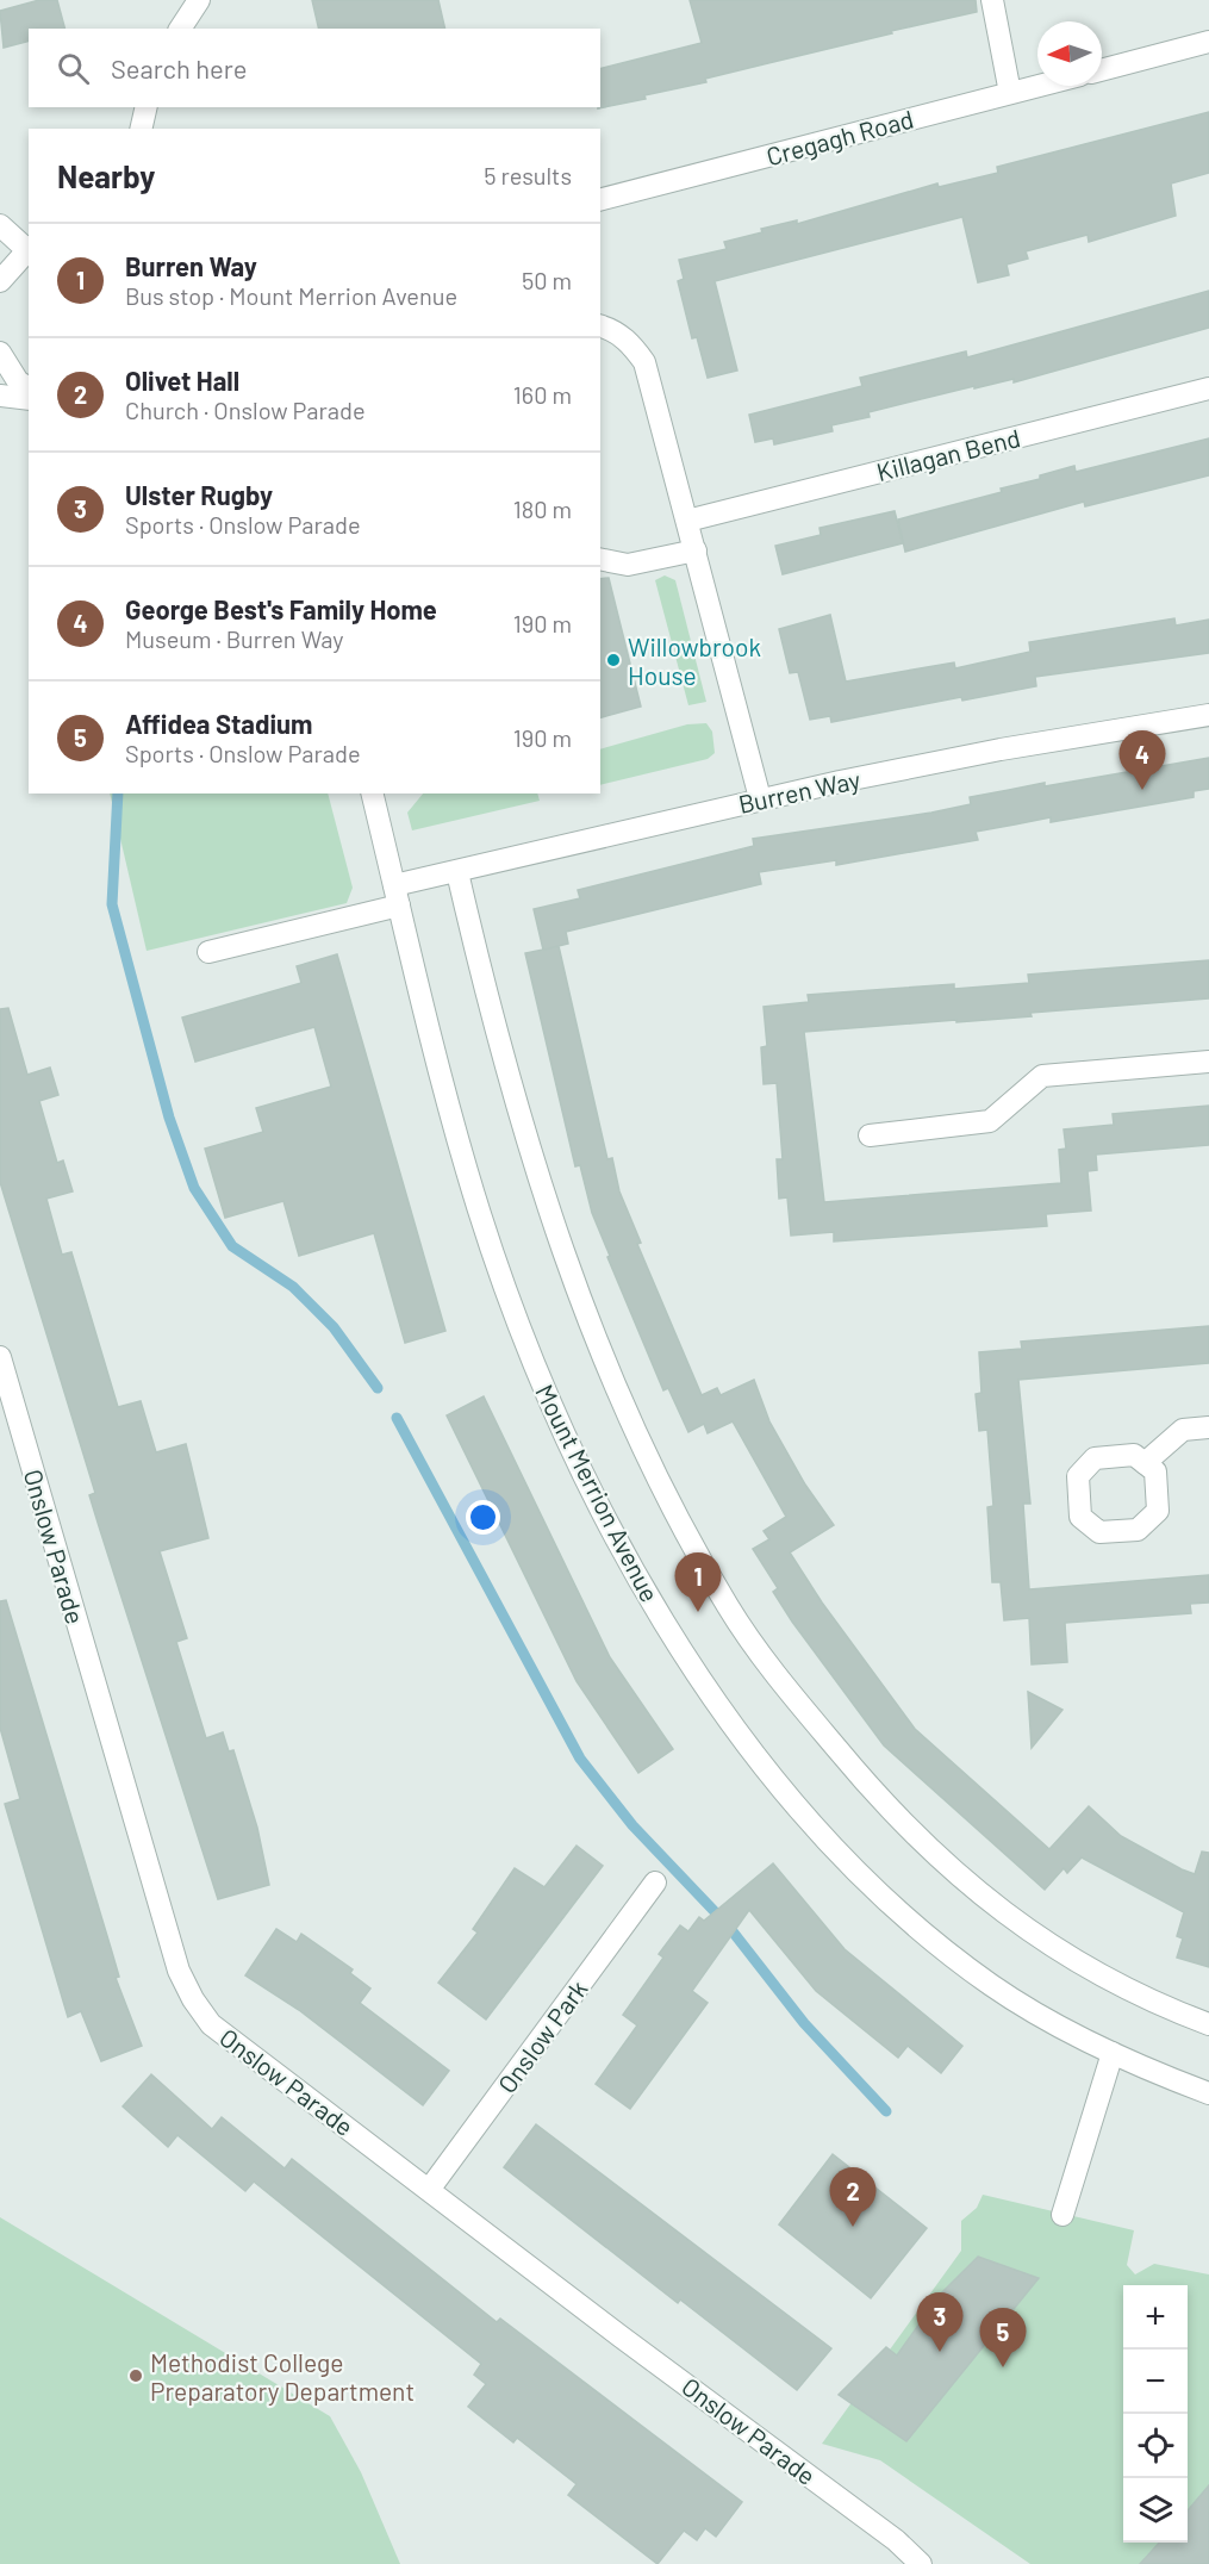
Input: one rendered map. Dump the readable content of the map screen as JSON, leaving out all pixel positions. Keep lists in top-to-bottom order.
{
  "streets": {
    "street": [
      "Cregagh Road",
      "Killagan Bend",
      "Burren Way",
      "Mount Merrion Avenue",
      "Onslow Parade",
      "Onslow Park"
    ]
  },
  "crossings": [
    ["Burren Way", "Mount Merrion Avenue"],
    ["Onslow Parade", "Onslow Park"]
  ],
  "places": ["Willowbrook House", "Methodist College Preparatory Department"],
  "north": "left",
  "page": {
    "search": "Search here",
    "heading": ["Nearby", "5 results"],
    "list": [
      {
        "mark": "1",
        "name": "Burren Way",
        "note": "Bus stop · Mount Merrion Avenue",
        "value": "50 m"
      },
      {
        "mark": "2",
        "name": "Olivet Hall",
        "note": "Church · Onslow Parade",
        "value": "160 m"
      },
      {
        "mark": "3",
        "name": "Ulster Rugby",
        "note": "Sports · Onslow Parade",
        "value": "180 m"
      },
      {
        "mark": "4",
        "name": "George Best's Family Home",
        "note": "Museum · Burren Way",
        "value": "190 m"
      },
      {
        "mark": "5",
        "name": "Affidea Stadium",
        "note": "Sports · Onslow Parade",
        "value": "190 m"
      }
    ],
    "pins": [
      "4",
      "1",
      "2",
      "3",
      "5"
    ],
    "map_buttons": ["+", "−"]
  }
}
